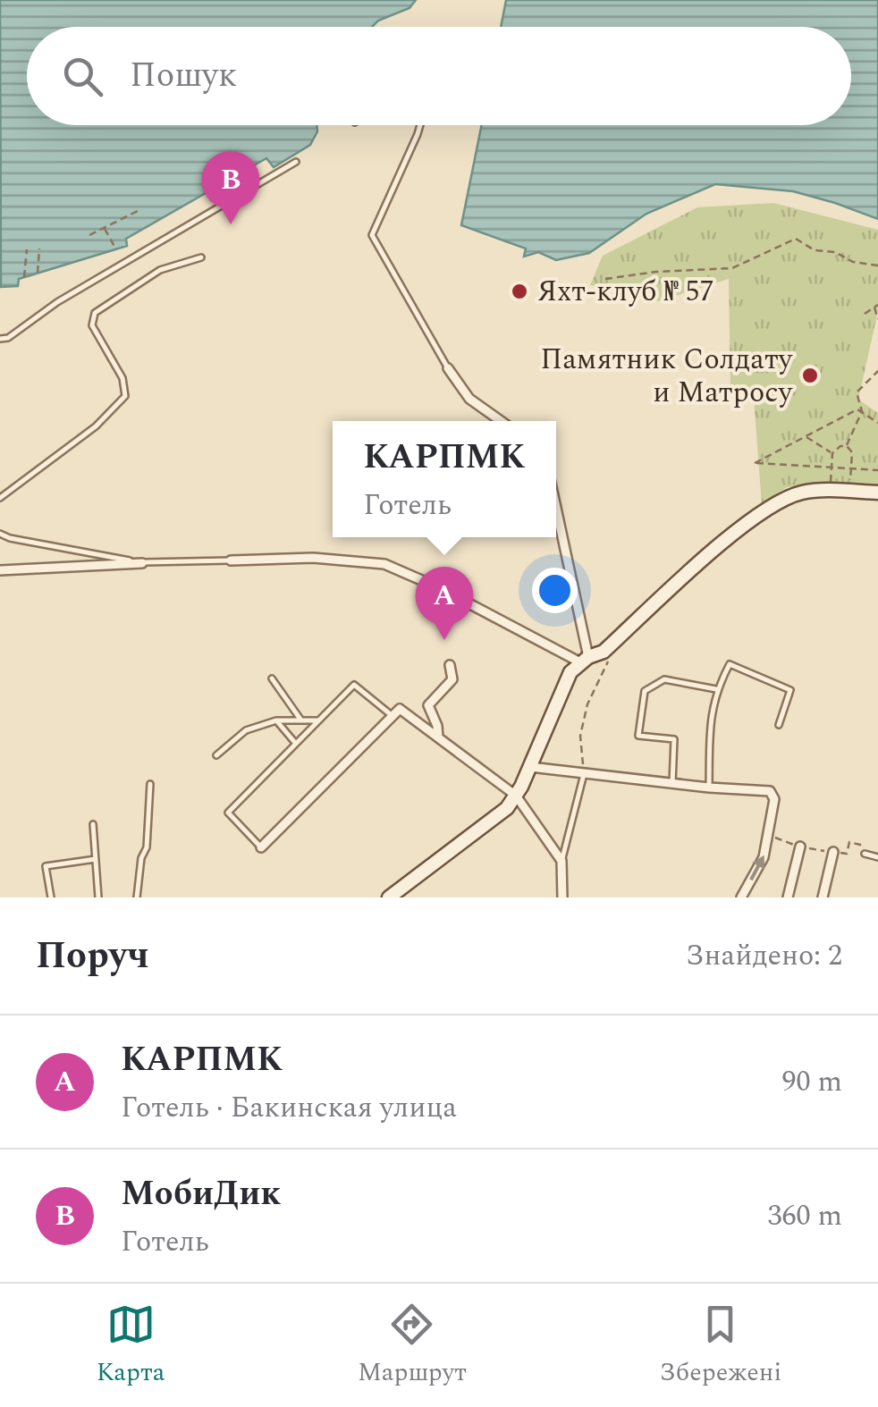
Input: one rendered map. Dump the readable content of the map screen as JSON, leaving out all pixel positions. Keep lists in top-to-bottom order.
{
  "places": ["Яхт-клуб № 57", "Памятник Солдату и Матросу"],
  "page": {
    "search": "Пошук",
    "pins": ["B", "A"],
    "popup": ["КАРПМК", "Готель"],
    "heading": ["Поруч", "Знайдено: 2"],
    "list": [
      {
        "mark": "A",
        "name": "КАРПМК",
        "note": "Готель · Бакинская улица",
        "value": "90 m"
      },
      {
        "mark": "B",
        "name": "МобиДик",
        "note": "Готель",
        "value": "360 m"
      }
    ],
    "nav": ["Карта", "Маршрут", "Збережені"]
  }
}
